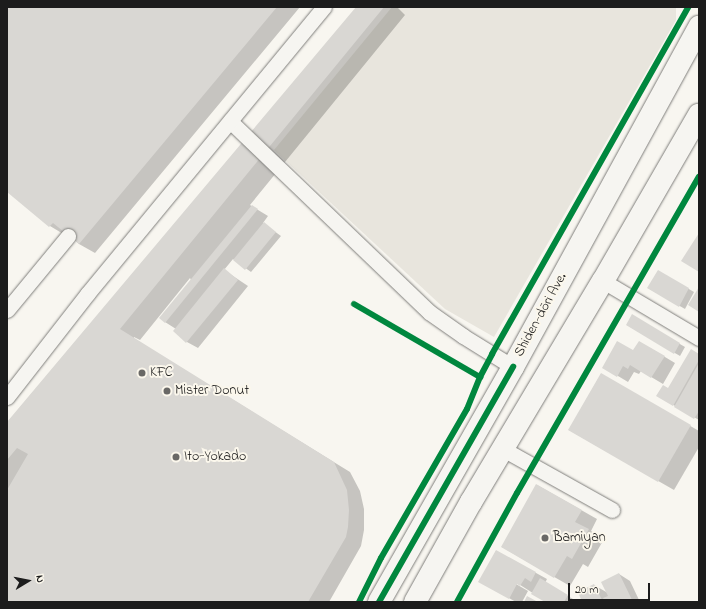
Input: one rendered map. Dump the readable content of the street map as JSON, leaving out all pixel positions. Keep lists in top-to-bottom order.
{
  "streets": {
    "street": ["Shiden-dōri Ave."]
  },
  "places": [
    "KFC",
    "Mister Donut",
    "Ito-Yokado",
    "Bamiyan"
  ],
  "scale_bar": "20 m",
  "north": "right"
}
